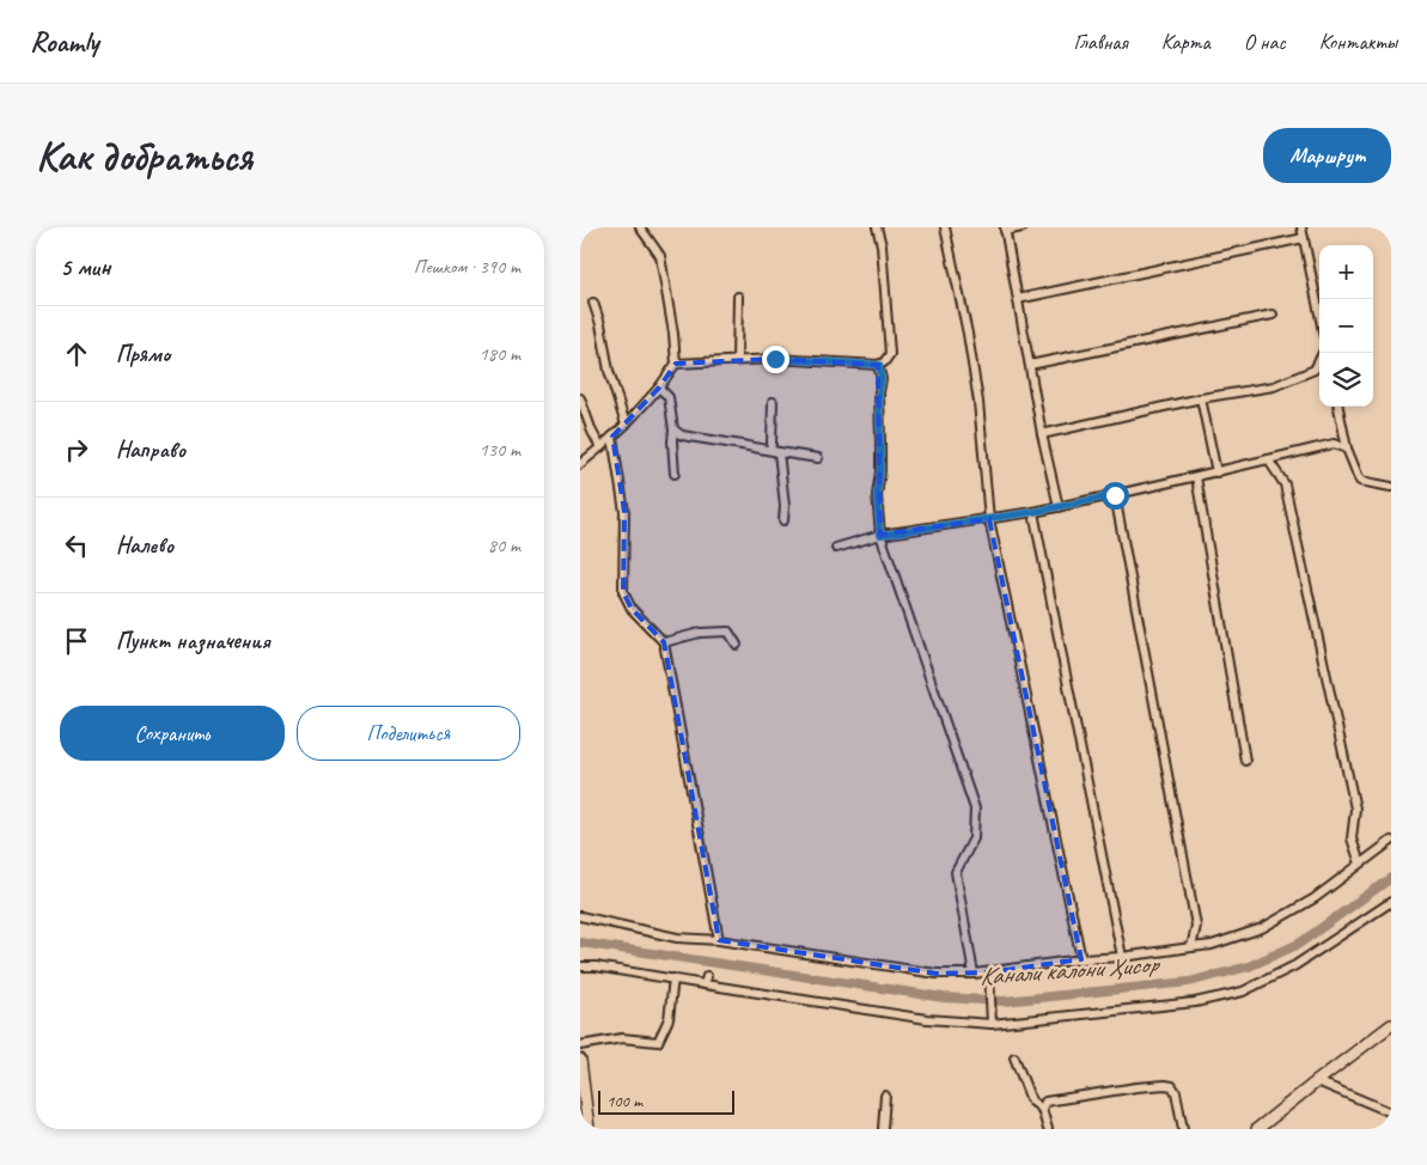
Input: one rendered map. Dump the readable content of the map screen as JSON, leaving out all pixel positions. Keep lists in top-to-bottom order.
{
  "water": ["Канали калони Ҳисор"],
  "scale_bar": "100 m",
  "page": {
    "header": "Roamly",
    "nav": [
      "Главная",
      "Карта",
      "О нас",
      "Контакты"
    ],
    "buttons": [
      "Маршрут",
      ["Сохранить", "Поделиться"]
    ],
    "title": "Как добраться",
    "heading": ["5 мин", "Пешком · 390 m"],
    "map_buttons": ["+", "−"],
    "list": [
      ["Прямо", "180 m"],
      ["Направо", "130 m"],
      ["Налево", "80 m"],
      "Пункт назначения"
    ],
    "scale": "100 m"
  }
}
